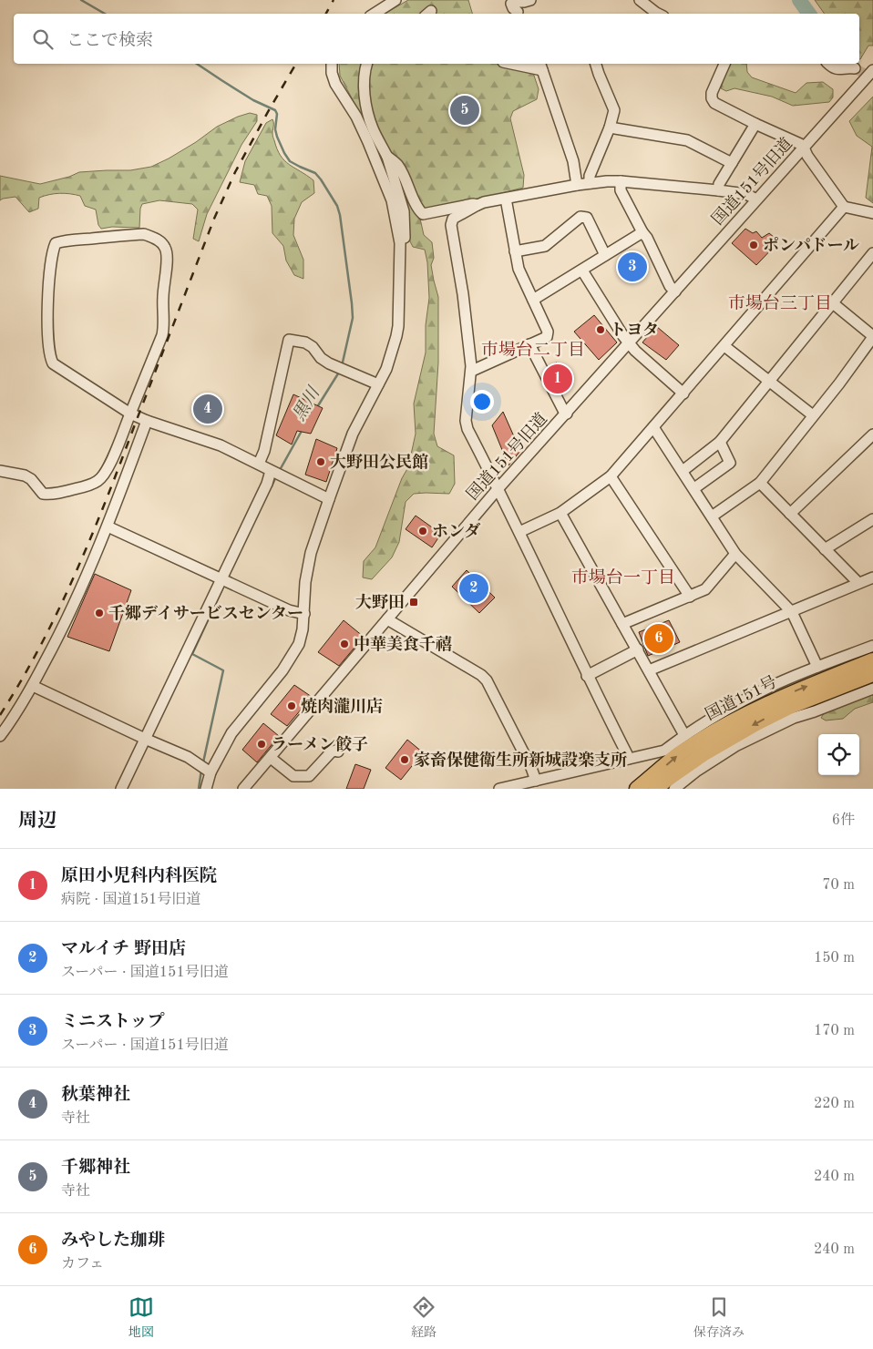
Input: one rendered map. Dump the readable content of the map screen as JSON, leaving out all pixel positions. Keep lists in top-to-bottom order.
{
  "streets": {
    "highway": ["国道151号"],
    "street": ["国道151号旧道"]
  },
  "districts": ["市場台三丁目", "市場台二丁目", "市場台一丁目"],
  "water": ["黒川"],
  "places": {
    "other": [
      "ポンパドール",
      "トヨタ",
      "大野田公民館",
      "ホンダ",
      "千郷デイサービスセンター",
      "中華美食千禧",
      "焼肉瀧川店",
      "ラーメン餃子",
      "家畜保健衛生所新城設楽支所"
    ],
    "transit": ["大野田"]
  },
  "page": {
    "search": "ここで検索",
    "pins": [
      "5",
      "3",
      "1",
      "4",
      "2",
      "6"
    ],
    "heading": ["周辺", "6件"],
    "list": [
      {
        "mark": "1",
        "name": "原田小児科内科医院",
        "note": "病院 · 国道151号旧道",
        "value": "70 m"
      },
      {
        "mark": "2",
        "name": "マルイチ 野田店",
        "note": "スーパー · 国道151号旧道",
        "value": "150 m"
      },
      {
        "mark": "3",
        "name": "ミニストップ",
        "note": "スーパー · 国道151号旧道",
        "value": "170 m"
      },
      {
        "mark": "4",
        "name": "秋葉神社",
        "note": "寺社",
        "value": "220 m"
      },
      {
        "mark": "5",
        "name": "千郷神社",
        "note": "寺社",
        "value": "240 m"
      },
      {
        "mark": "6",
        "name": "みやした珈琲",
        "note": "カフェ",
        "value": "240 m"
      }
    ],
    "nav": ["地図", "経路", "保存済み"]
  }
}
